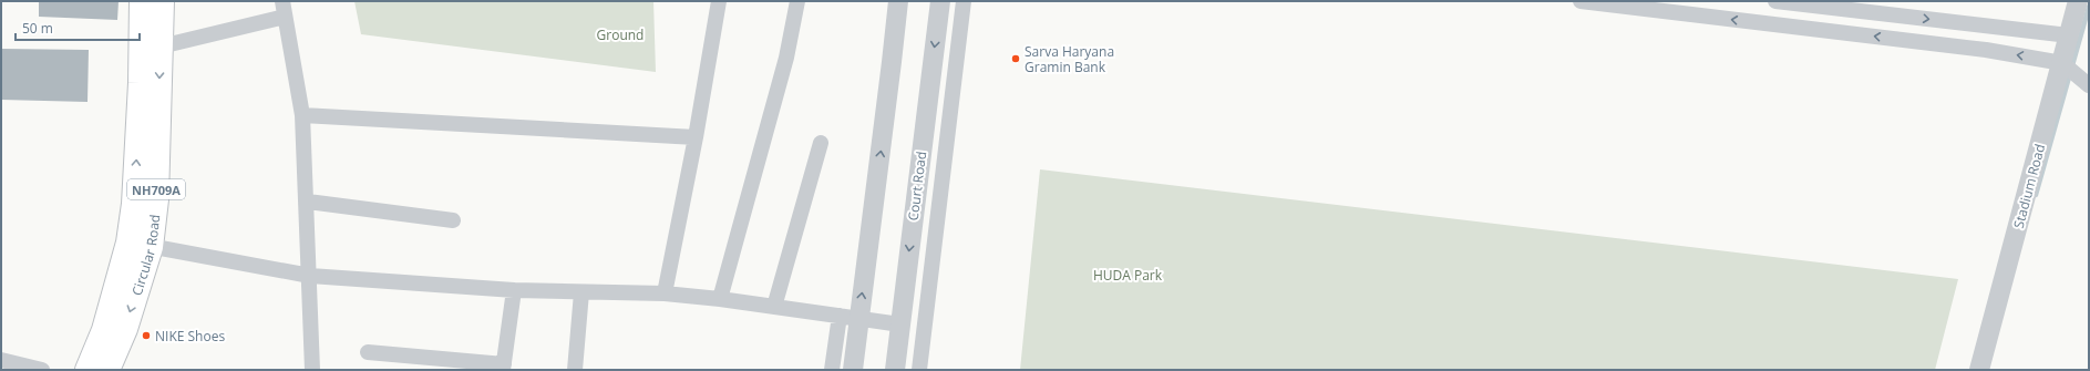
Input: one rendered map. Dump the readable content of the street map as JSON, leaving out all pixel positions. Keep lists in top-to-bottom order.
{
  "streets": {
    "main road": ["NH709A", "Circular Road"],
    "street": ["Court Road", "Stadium Road"]
  },
  "crossings": [
    ["NH709A", "Circular Road"]
  ],
  "parks": ["Ground", "HUDA Park"],
  "places": ["Sarva Haryana Gramin Bank", "NIKE Shoes"],
  "scale_bar": "50 m"
}
